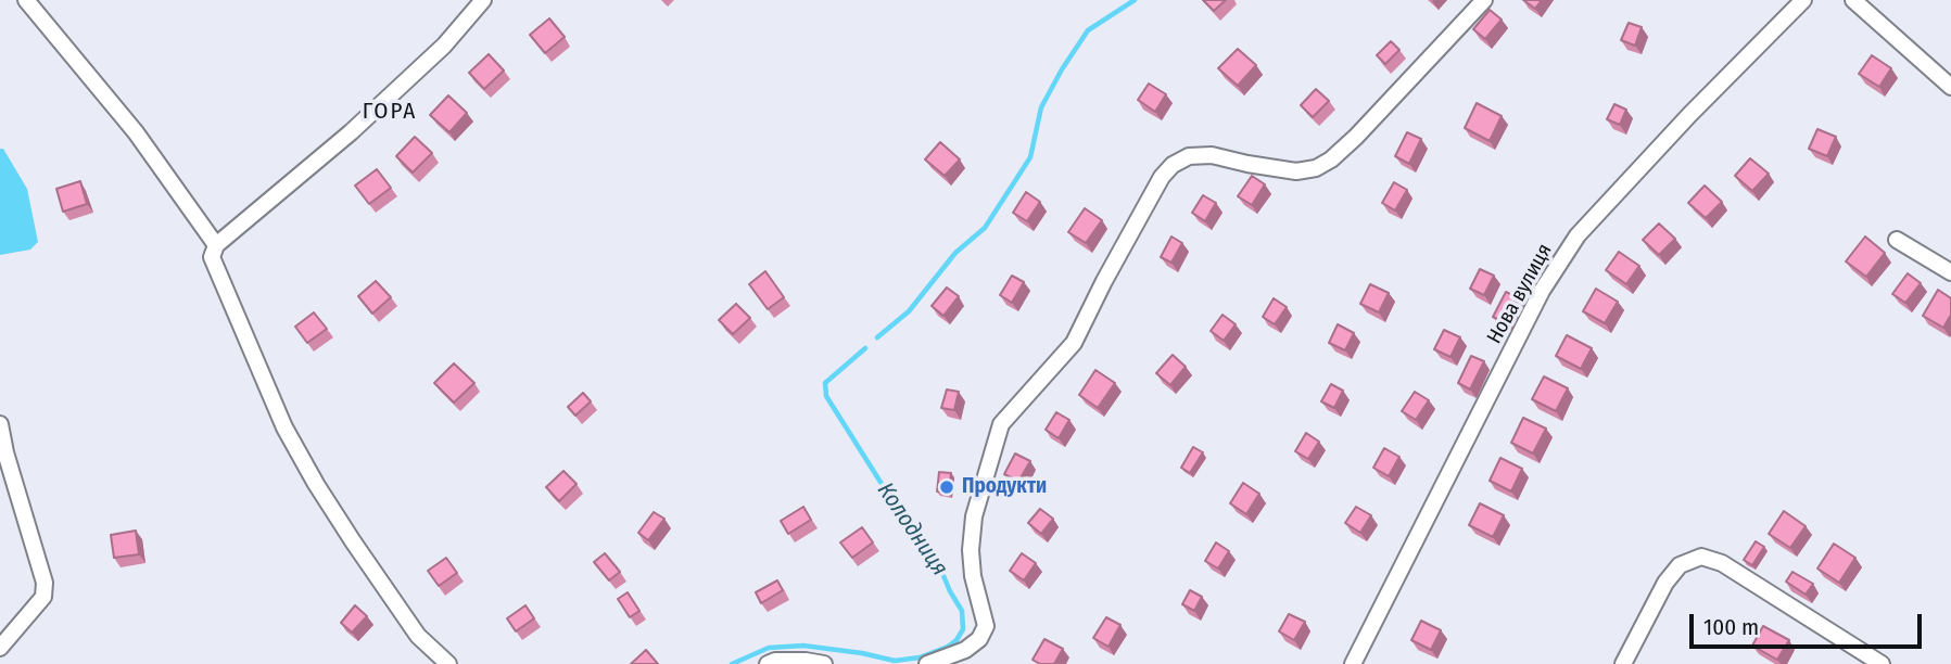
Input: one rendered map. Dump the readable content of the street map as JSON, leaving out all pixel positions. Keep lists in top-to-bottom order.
{
  "streets": {
    "street": ["Нова вулиця"]
  },
  "districts": ["ГОРА"],
  "water": ["Колодниця"],
  "places": ["Продукти"],
  "scale_bar": "100 m"
}
